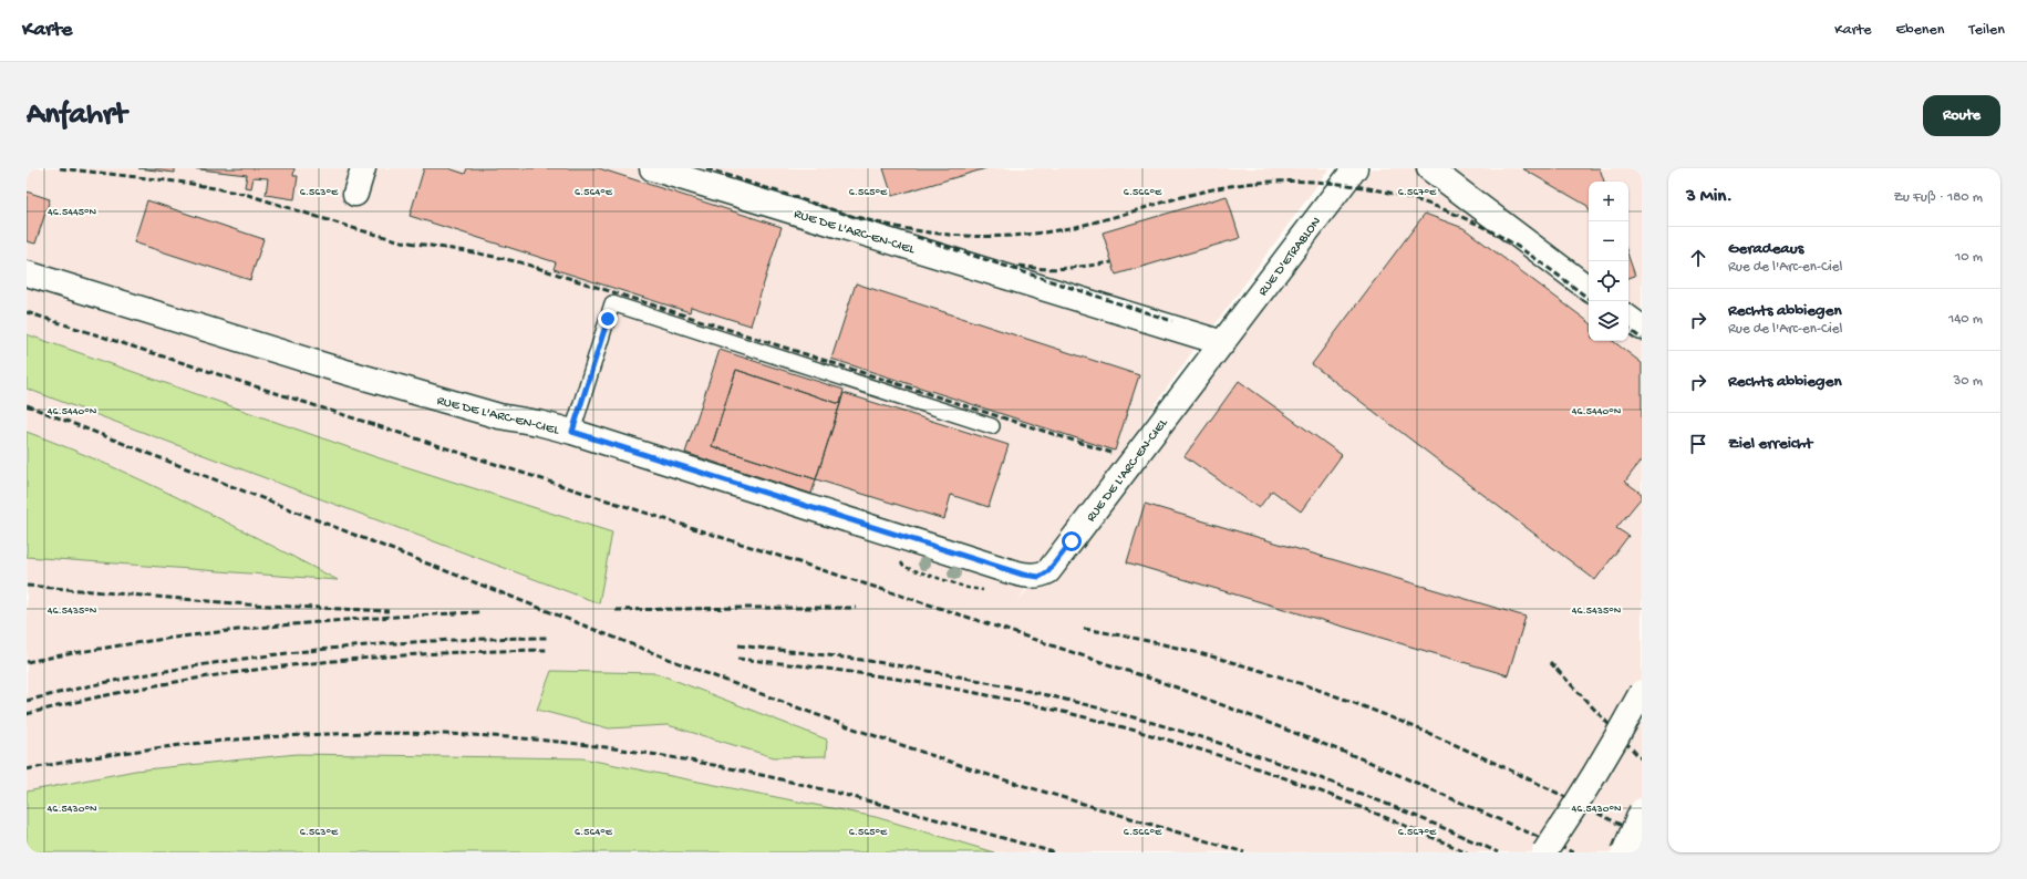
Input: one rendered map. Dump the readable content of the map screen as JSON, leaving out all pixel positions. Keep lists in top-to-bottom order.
{
  "streets": {
    "main road": ["RUE DE L'ARC-EN-CIEL", "RUE D'ETRABLON"]
  },
  "crossings": [
    ["RUE DE L'ARC-EN-CIEL", "RUE D'ETRABLON"]
  ],
  "page": {
    "header": "Karte",
    "nav": ["Karte", "Ebenen", "Teilen"],
    "buttons": "Route",
    "title": "Anfahrt",
    "heading": ["3 Min.", "Zu Fuß · 180 m"],
    "map_buttons": ["+", "−"],
    "list": [
      ["Geradeaus", "Rue de l'Arc-en-Ciel", "10 m"],
      ["Rechts abbiegen", "Rue de l'Arc-en-Ciel", "140 m"],
      ["Rechts abbiegen", "30 m"],
      "Ziel erreicht"
    ]
  },
  "coordinates": [
    "6.563°E",
    "6.564°E",
    "6.565°E",
    "6.566°E",
    "6.567°E",
    "46.5445°N",
    "46.5440°N",
    "46.5435°N",
    "46.5430°N"
  ]
}
